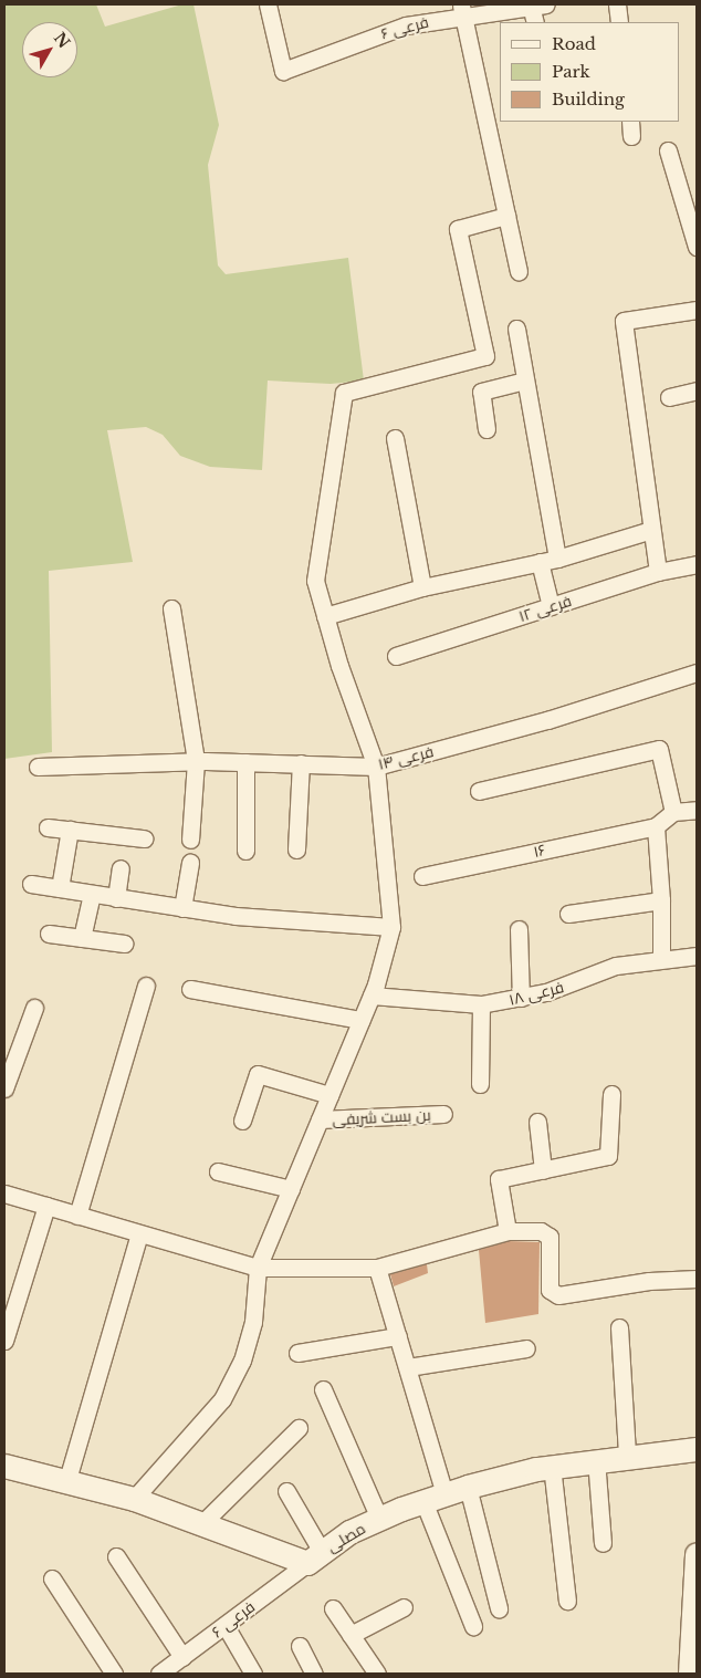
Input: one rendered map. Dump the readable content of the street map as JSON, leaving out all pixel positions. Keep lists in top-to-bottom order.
{
  "streets": {
    "street": [
      "فرعی ۶",
      "فرعی ۱۲",
      "فرعی ۱۴",
      "۱۶",
      "فرعی ۱۸",
      "بن بست شریفی",
      "مصلی"
    ]
  },
  "crossings": [
    ["فرعی ۶", "مصلی"]
  ],
  "legend": ["Road", "Park", "Building"],
  "north": "top right"
}
